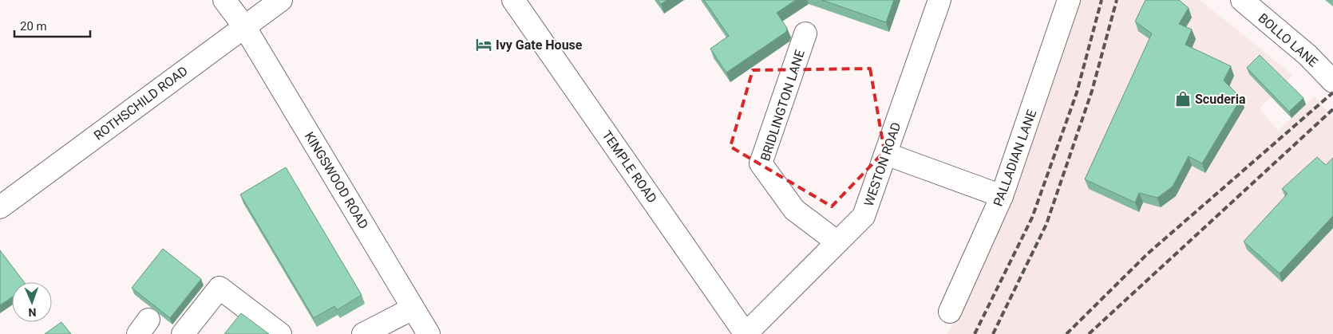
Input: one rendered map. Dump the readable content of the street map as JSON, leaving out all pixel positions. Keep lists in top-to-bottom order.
{
  "streets": {
    "street": [
      "BOLLO LANE",
      "ROTHSCHILD ROAD",
      "BRIDLINGTON LANE",
      "PALLADIAN LANE",
      "WESTON ROAD",
      "TEMPLE ROAD",
      "KINGSWOOD ROAD"
    ]
  },
  "crossings": [
    ["ROTHSCHILD ROAD", "KINGSWOOD ROAD"],
    ["BRIDLINGTON LANE", "WESTON ROAD"],
    ["WESTON ROAD", "TEMPLE ROAD"]
  ],
  "places": {
    "hotel": ["Ivy Gate House"],
    "shop": ["Scuderia"]
  },
  "scale_bar": "20 m",
  "north": "bottom"
}
